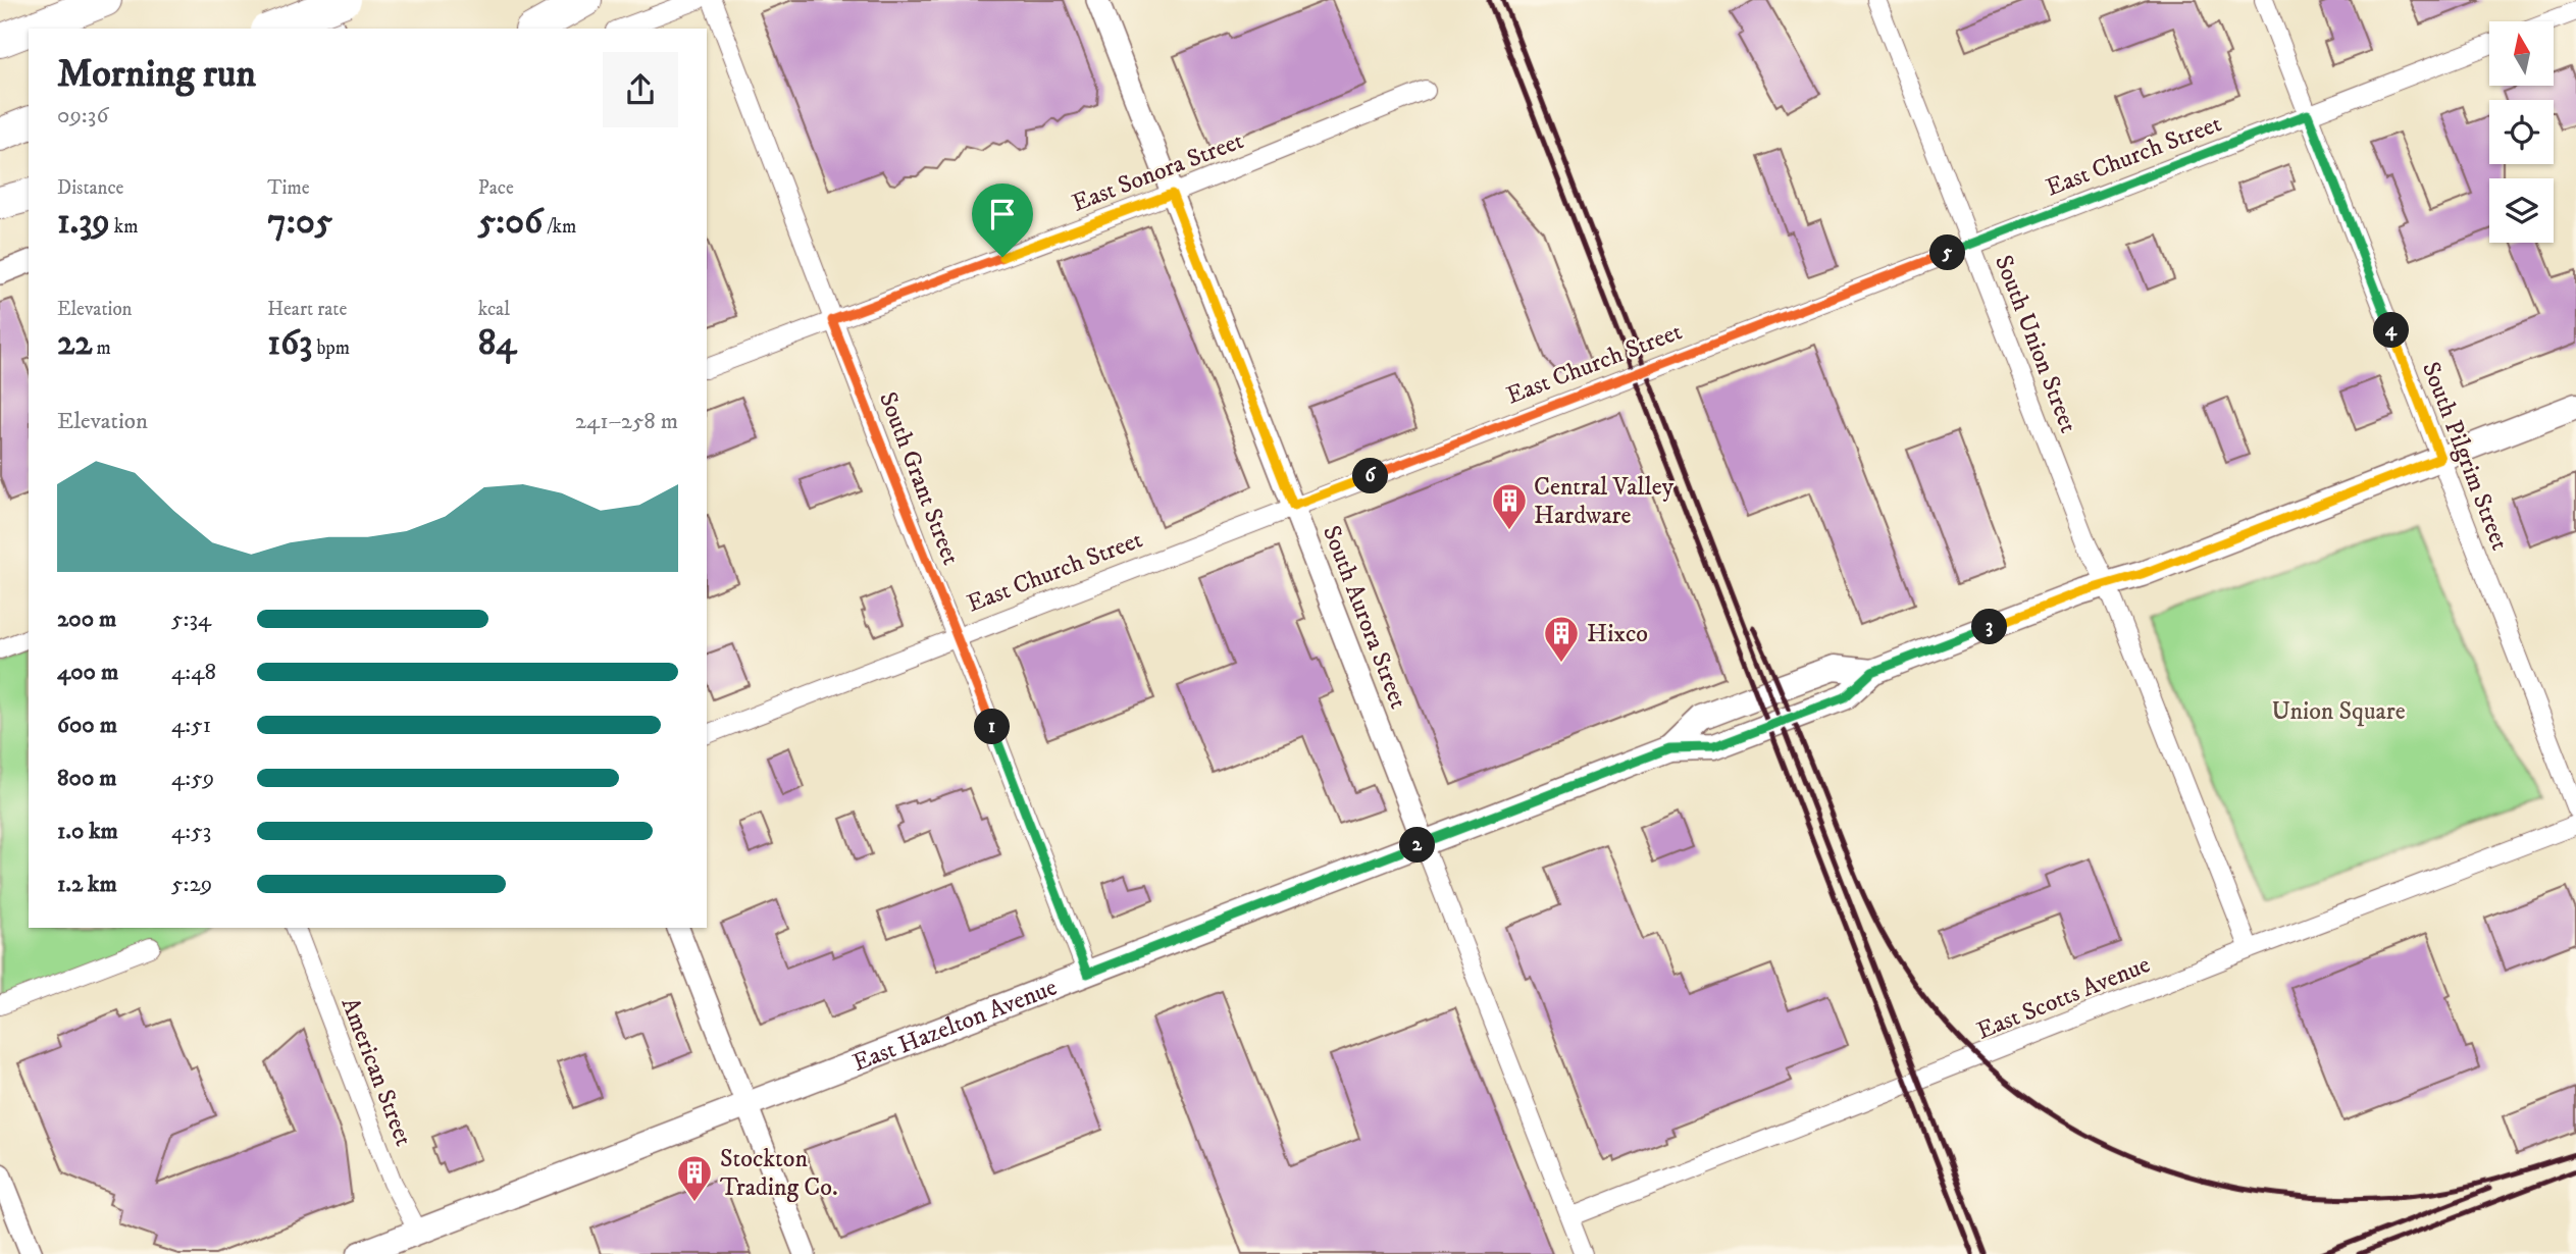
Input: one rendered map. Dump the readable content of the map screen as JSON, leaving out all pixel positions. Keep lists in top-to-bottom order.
{
  "streets": {
    "main road": ["East Hazelton Avenue"],
    "street": [
      "East Church Street",
      "East Sonora Street",
      "South Union Street",
      "South Pilgrim Street",
      "South Grant Street",
      "South Aurora Street",
      "East Scotts Avenue",
      "American Street"
    ]
  },
  "crossings": [
    ["East Church Street", "South Union Street"],
    ["East Church Street", "South Pilgrim Street"],
    ["East Church Street", "South Grant Street"],
    ["East Church Street", "South Aurora Street"],
    ["East Sonora Street", "South Grant Street"],
    ["East Sonora Street", "South Aurora Street"],
    ["South Union Street", "East Scotts Avenue"],
    ["South Union Street", "East Hazelton Avenue"],
    ["South Pilgrim Street", "East Hazelton Avenue"],
    ["South Grant Street", "East Hazelton Avenue"],
    ["South Aurora Street", "East Scotts Avenue"],
    ["South Aurora Street", "East Hazelton Avenue"],
    ["East Hazelton Avenue", "American Street"]
  ],
  "parks": ["Union Square"],
  "places": {
    "building": ["Central Valley Hardware", "Hixco", "Stockton Trading Co."]
  },
  "north": "top",
  "page": {
    "heading": ["Morning run", "09:36"],
    "stats": [
      ["Distance", "1.39 km"],
      ["Time", "7:05"],
      ["Pace", "5:06 /km"],
      ["Elevation", "22 m"],
      ["Heart rate", "163 bpm"],
      ["kcal", "84"]
    ],
    "pins": [
      "5",
      "4",
      "6",
      "3",
      "1",
      "2"
    ],
    "chart": ["Elevation", "241–258 m"],
    "list": [
      {
        "name": "200 m",
        "note": "5:34"
      },
      {
        "name": "400 m",
        "note": "4:48"
      },
      {
        "name": "600 m",
        "note": "4:51"
      },
      {
        "name": "800 m",
        "note": "4:59"
      },
      {
        "name": "1.0 km",
        "note": "4:53"
      },
      {
        "name": "1.2 km",
        "note": "5:29"
      }
    ]
  }
}
